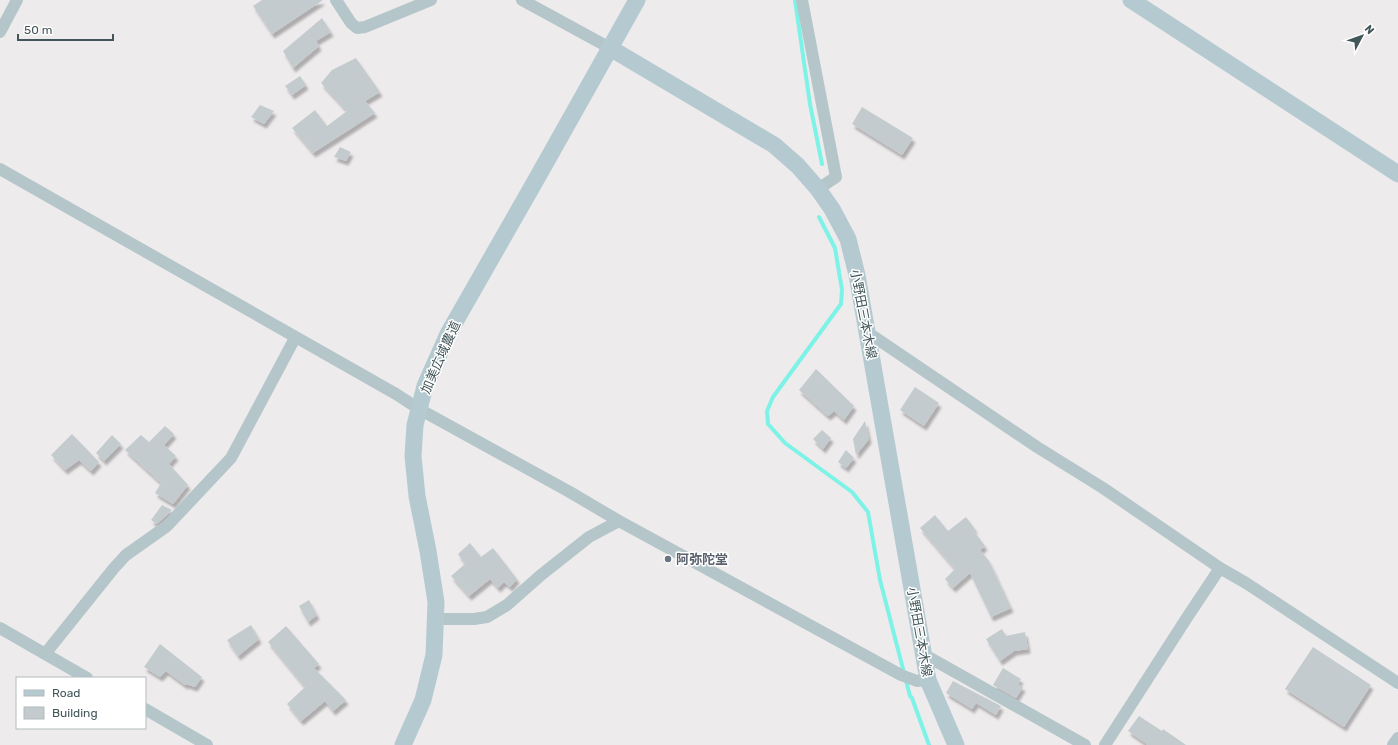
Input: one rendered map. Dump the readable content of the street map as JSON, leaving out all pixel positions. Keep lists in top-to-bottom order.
{
  "streets": {
    "street": ["小野田三本木線", "加美広域農道"]
  },
  "crossings": [
    ["小野田三本木線", "加美広域農道"]
  ],
  "places": ["阿弥陀堂"],
  "legend": ["Road", "Building"],
  "scale_bar": "50 m",
  "north": "top right"
}
